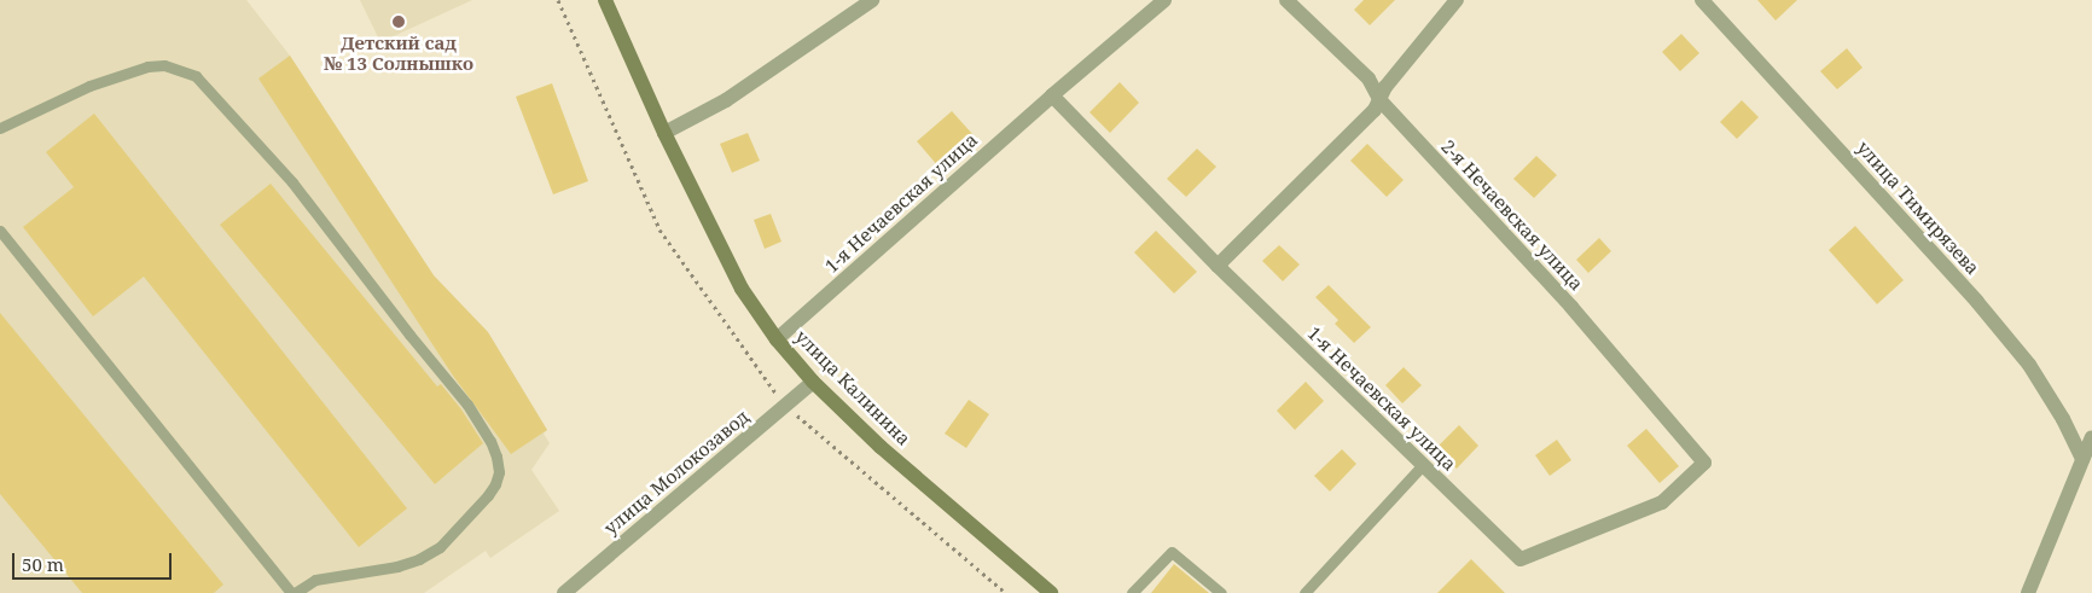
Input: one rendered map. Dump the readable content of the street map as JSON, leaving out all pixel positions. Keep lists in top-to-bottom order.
{
  "streets": {
    "main road": ["улица Калинина"],
    "street": [
      "1-я Нечаевская улица",
      "улица Тимирязева",
      "2-я Нечаевская улица",
      "улица Молокозавод"
    ]
  },
  "crossings": [
    ["1-я Нечаевская улица", "2-я Нечаевская улица"],
    ["1-я Нечаевская улица", "улица Калинина"],
    ["улица Калинина", "улица Молокозавод"]
  ],
  "places": ["Детский сад № 13 Солнышко"],
  "scale_bar": "50 m"
}
